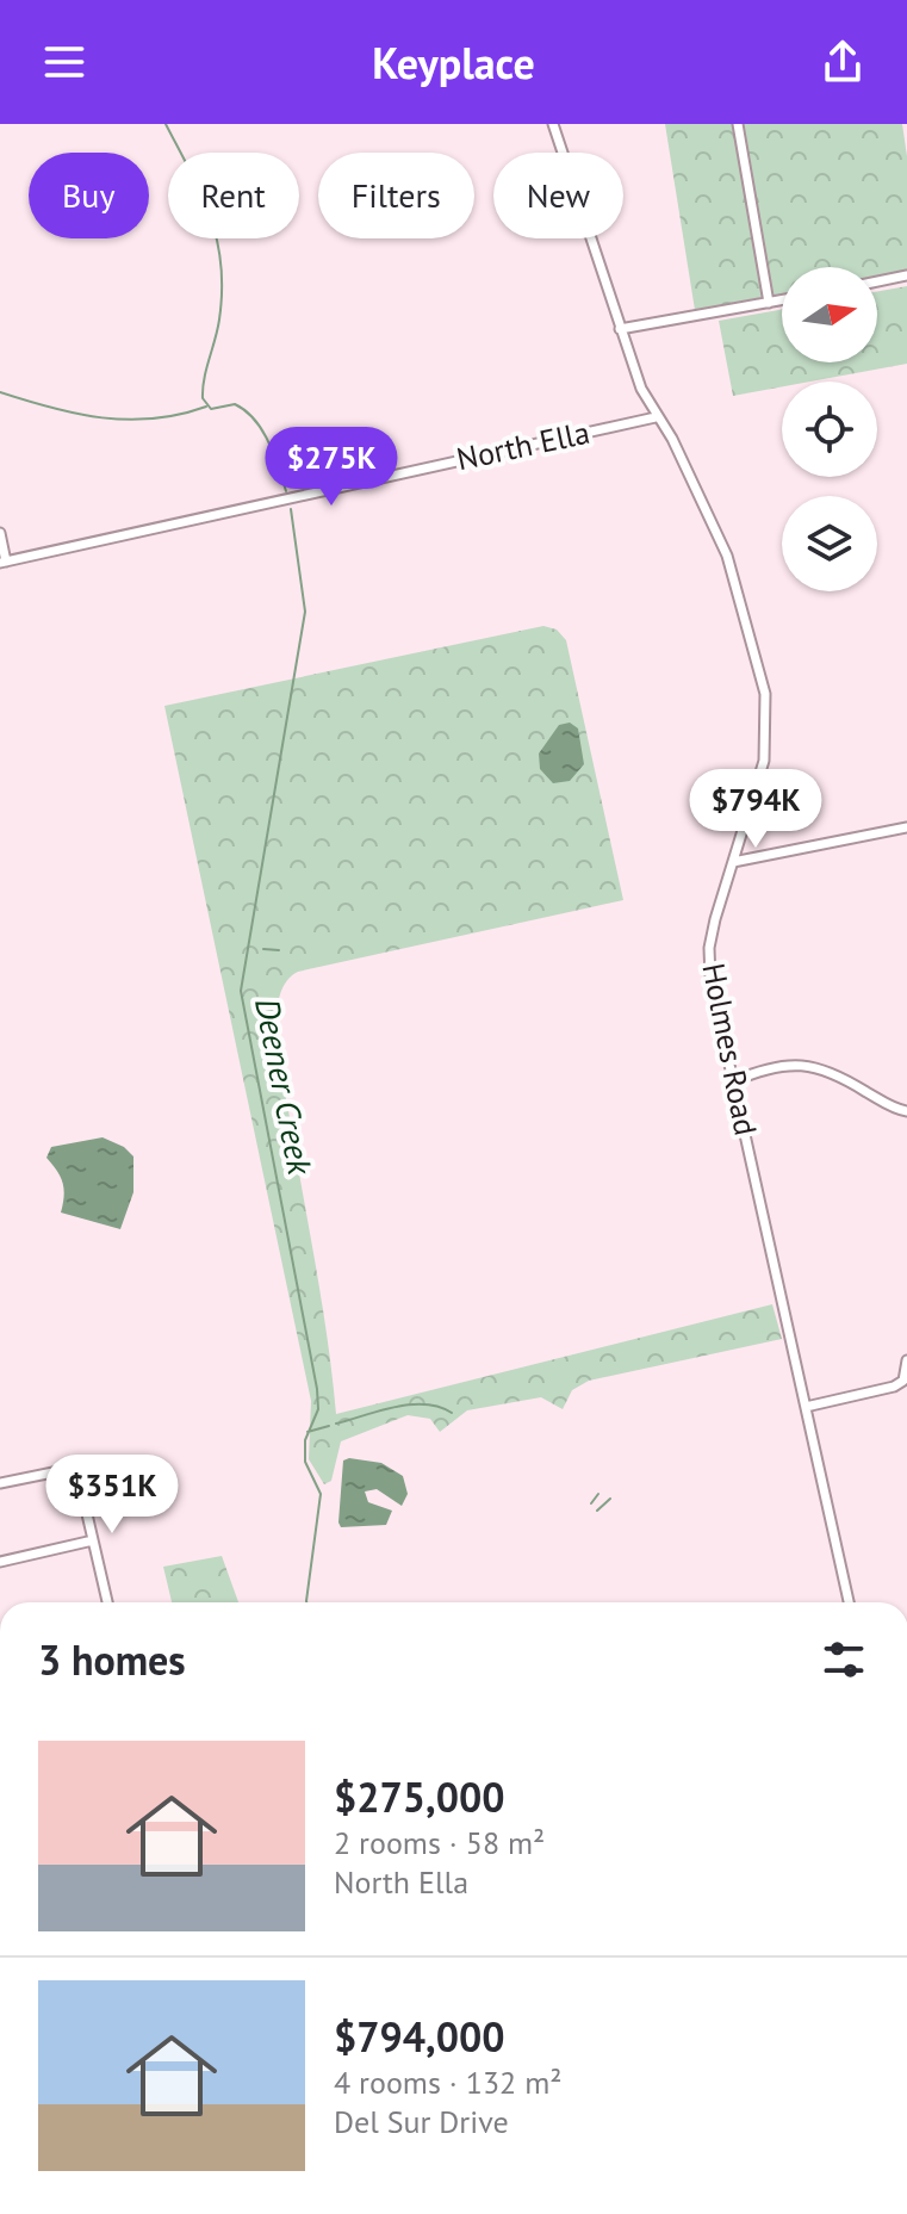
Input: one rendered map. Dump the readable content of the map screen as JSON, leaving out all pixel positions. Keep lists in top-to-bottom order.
{
  "streets": {
    "street": ["North Ella", "Holmes Road"]
  },
  "crossings": [
    ["North Ella", "Holmes Road"]
  ],
  "water": ["Deener Creek"],
  "north": "right",
  "page": {
    "header": "Keyplace",
    "chip": [
      "Buy",
      "Rent",
      "Filters",
      "New"
    ],
    "price": ["$275K", "$794K", "$351K"],
    "heading": "3 homes",
    "list": [
      {
        "name": "$275,000",
        "note": "2 rooms · 58 m² · North Ella"
      },
      {
        "name": "$794,000",
        "note": "4 rooms · 132 m² · Del Sur Drive"
      }
    ]
  }
}
